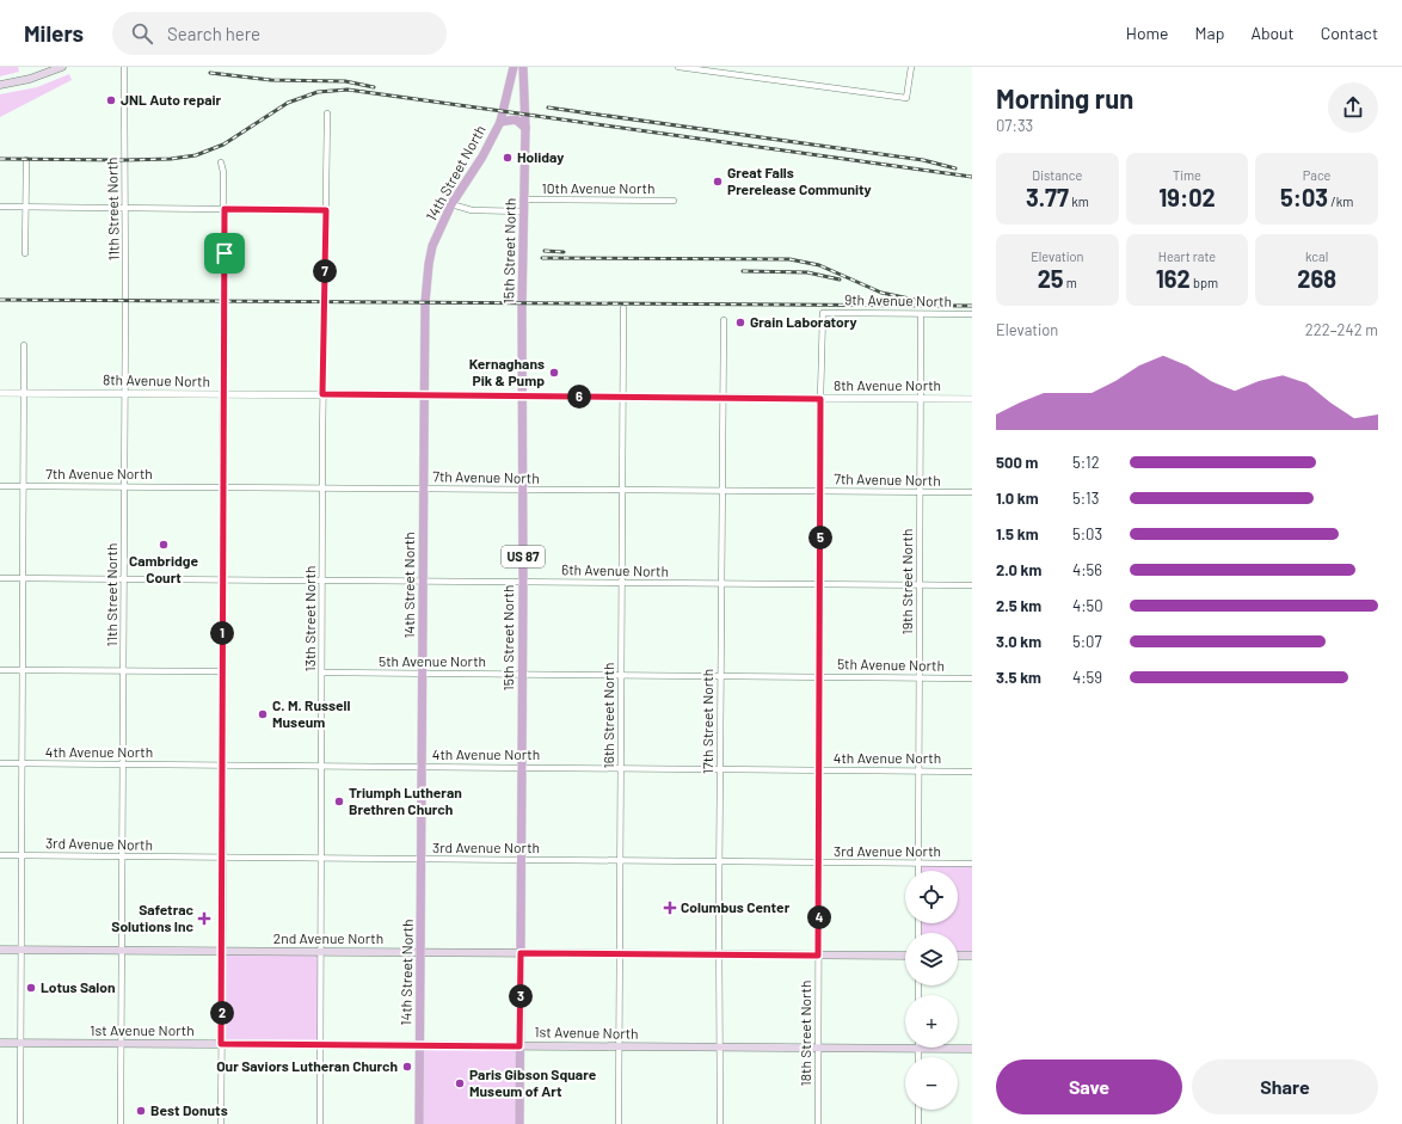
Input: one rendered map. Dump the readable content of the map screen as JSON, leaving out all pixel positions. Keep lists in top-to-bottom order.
{
  "streets": {
    "main road": [
      "14th Street North",
      "15th Street North",
      "US 87",
      "2nd Avenue North",
      "1st Avenue North"
    ],
    "street": [
      "10th Avenue North",
      "11th Street North",
      "9th Avenue North",
      "8th Avenue North",
      "7th Avenue North",
      "6th Avenue North",
      "19th Street North",
      "13th Street North",
      "5th Avenue North",
      "16th Street North",
      "17th Street North",
      "4th Avenue North",
      "3rd Avenue North",
      "18th Street North"
    ]
  },
  "crossings": [
    ["14th Street North", "8th Avenue North"],
    ["14th Street North", "7th Avenue North"],
    ["14th Street North", "6th Avenue North"],
    ["14th Street North", "5th Avenue North"],
    ["14th Street North", "4th Avenue North"],
    ["14th Street North", "3rd Avenue North"],
    ["14th Street North", "2nd Avenue North"],
    ["14th Street North", "1st Avenue North"],
    ["10th Avenue North", "15th Street North"],
    ["11th Street North", "8th Avenue North"],
    ["11th Street North", "7th Avenue North"],
    ["11th Street North", "6th Avenue North"],
    ["11th Street North", "4th Avenue North"],
    ["11th Street North", "3rd Avenue North"],
    ["11th Street North", "2nd Avenue North"],
    ["11th Street North", "1st Avenue North"],
    ["15th Street North", "8th Avenue North"],
    ["15th Street North", "7th Avenue North"],
    ["15th Street North", "6th Avenue North"],
    ["15th Street North", "5th Avenue North"],
    ["15th Street North", "4th Avenue North"],
    ["15th Street North", "3rd Avenue North"],
    ["15th Street North", "2nd Avenue North"],
    ["15th Street North", "1st Avenue North"],
    ["9th Avenue North", "19th Street North"],
    ["9th Avenue North", "18th Street North"],
    ["8th Avenue North", "19th Street North"],
    ["8th Avenue North", "13th Street North"],
    ["8th Avenue North", "16th Street North"],
    ["8th Avenue North", "17th Street North"],
    ["8th Avenue North", "18th Street North"],
    ["7th Avenue North", "19th Street North"],
    ["7th Avenue North", "13th Street North"],
    ["7th Avenue North", "16th Street North"],
    ["7th Avenue North", "17th Street North"],
    ["7th Avenue North", "18th Street North"],
    ["6th Avenue North", "19th Street North"],
    ["6th Avenue North", "13th Street North"],
    ["6th Avenue North", "16th Street North"],
    ["6th Avenue North", "17th Street North"],
    ["6th Avenue North", "18th Street North"],
    ["19th Street North", "5th Avenue North"],
    ["19th Street North", "4th Avenue North"],
    ["19th Street North", "3rd Avenue North"],
    ["13th Street North", "5th Avenue North"],
    ["13th Street North", "4th Avenue North"],
    ["13th Street North", "3rd Avenue North"],
    ["13th Street North", "2nd Avenue North"],
    ["13th Street North", "1st Avenue North"],
    ["5th Avenue North", "16th Street North"],
    ["5th Avenue North", "17th Street North"],
    ["5th Avenue North", "18th Street North"],
    ["16th Street North", "4th Avenue North"],
    ["16th Street North", "3rd Avenue North"],
    ["16th Street North", "2nd Avenue North"],
    ["16th Street North", "1st Avenue North"],
    ["17th Street North", "4th Avenue North"],
    ["17th Street North", "3rd Avenue North"],
    ["17th Street North", "2nd Avenue North"],
    ["17th Street North", "1st Avenue North"],
    ["4th Avenue North", "18th Street North"],
    ["3rd Avenue North", "18th Street North"],
    ["2nd Avenue North", "18th Street North"],
    ["1st Avenue North", "18th Street North"]
  ],
  "places": {
    "other": [
      "JNL Auto repair",
      "Holiday",
      "Great Falls Prerelease Community",
      "Grain Laboratory",
      "Kernaghans Pik & Pump",
      "Cambridge Court",
      "C. M. Russell Museum",
      "Triumph Lutheran Brethren Church",
      "Lotus Salon",
      "Our Saviors Lutheran Church",
      "Paris Gibson Square Museum of Art",
      "Best Donuts"
    ],
    "health": ["Columbus Center", "Safetrac Solutions Inc"]
  },
  "page": {
    "header": "Milers",
    "search": "Search here",
    "nav": [
      "Home",
      "Map",
      "About",
      "Contact"
    ],
    "heading": ["Morning run", "07:33"],
    "stats": [
      ["Distance", "3.77 km"],
      ["Time", "19:02"],
      ["Pace", "5:03 /km"],
      ["Elevation", "25 m"],
      ["Heart rate", "162 bpm"],
      ["kcal", "268"]
    ],
    "pins": [
      "7",
      "6",
      "5",
      "1",
      "4",
      "3",
      "2"
    ],
    "chart": ["Elevation", "222–242 m"],
    "list": [
      {
        "name": "500 m",
        "note": "5:12"
      },
      {
        "name": "1.0 km",
        "note": "5:13"
      },
      {
        "name": "1.5 km",
        "note": "5:03"
      },
      {
        "name": "2.0 km",
        "note": "4:56"
      },
      {
        "name": "2.5 km",
        "note": "4:50"
      },
      {
        "name": "3.0 km",
        "note": "5:07"
      },
      {
        "name": "3.5 km",
        "note": "4:59"
      }
    ],
    "map_buttons": ["+", "−"],
    "buttons": ["Save", "Share"]
  }
}
